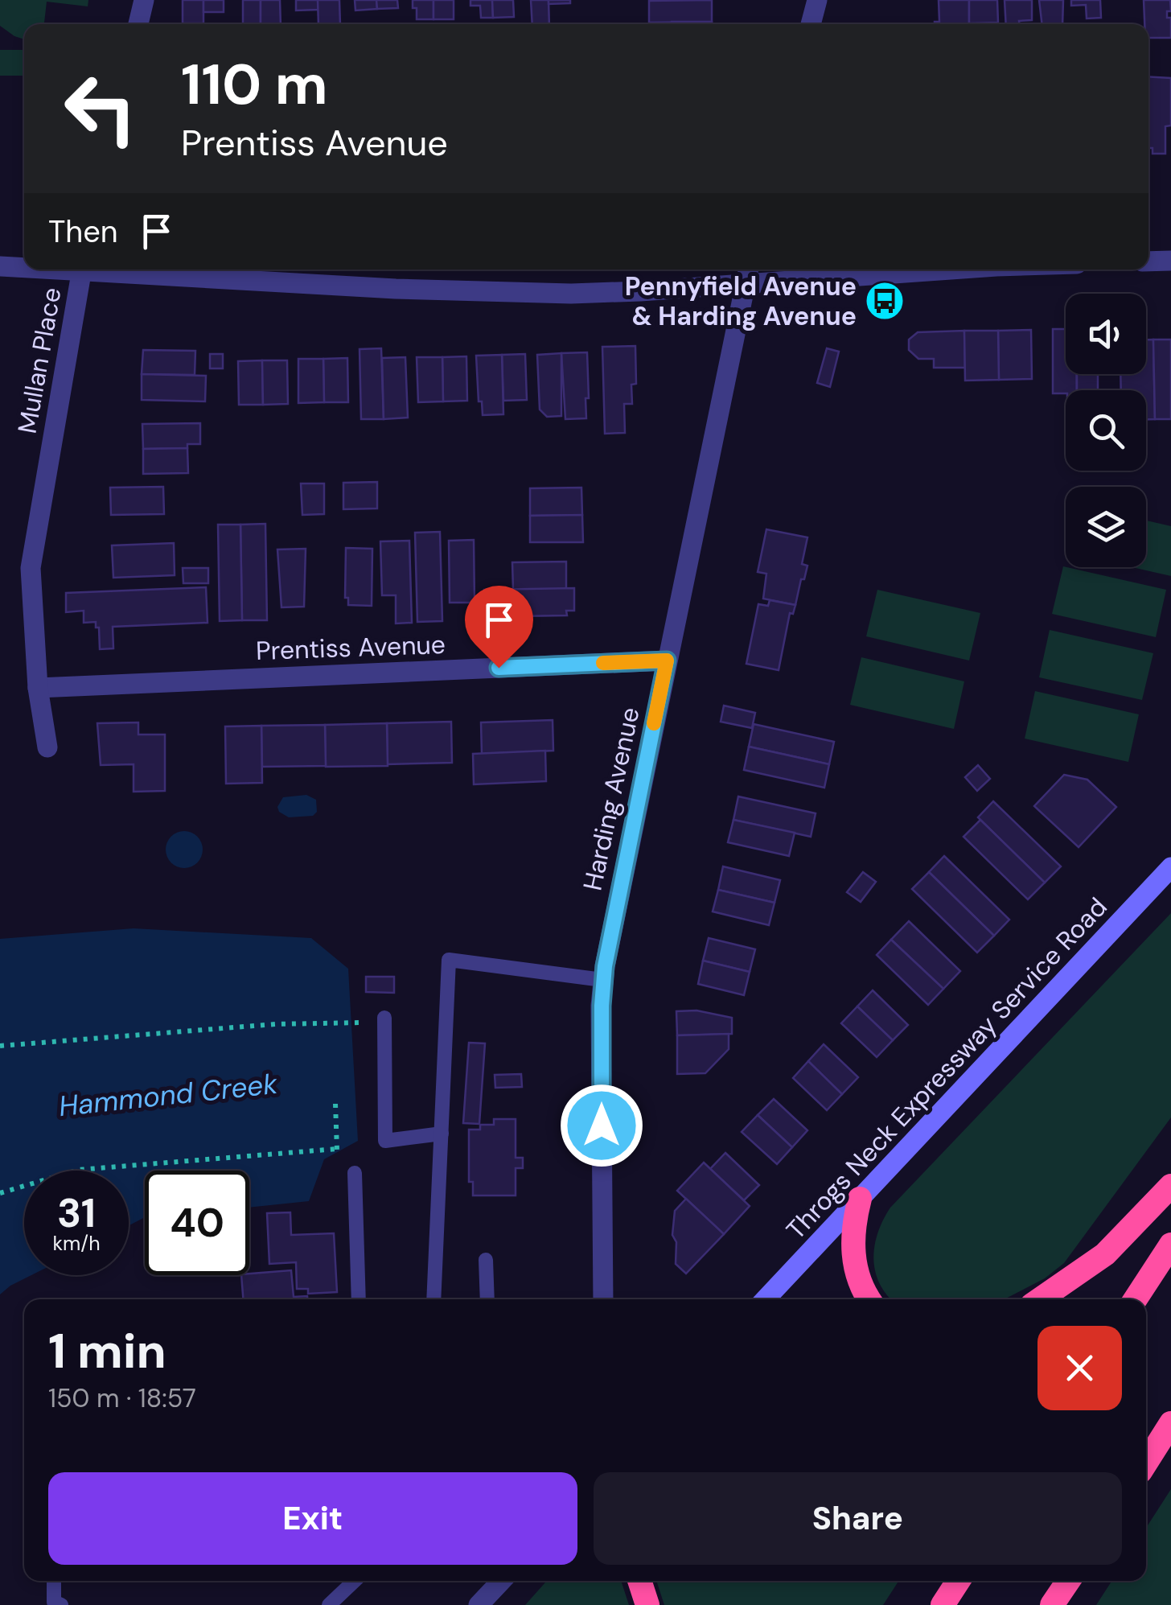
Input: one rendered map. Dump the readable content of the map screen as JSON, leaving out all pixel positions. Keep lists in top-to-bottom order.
{
  "streets": {
    "main road": ["Throgs Neck Expressway Service Road"],
    "street": ["Mullan Place", "Prentiss Avenue", "Harding Avenue"]
  },
  "crossings": [
    ["Mullan Place", "Prentiss Avenue"],
    ["Prentiss Avenue", "Harding Avenue"]
  ],
  "water": ["Hammond Creek"],
  "places": {
    "bus stop": ["Pennyfield Avenue & Harding Avenue"]
  },
  "page": {
    "turn": ["110 m", "Prentiss Avenue"],
    "then": "Then",
    "speed": "31 km/h",
    "limit": "40",
    "heading": ["1 min", "150 m · 18:57"],
    "buttons": ["Exit", "Share"]
  }
}
